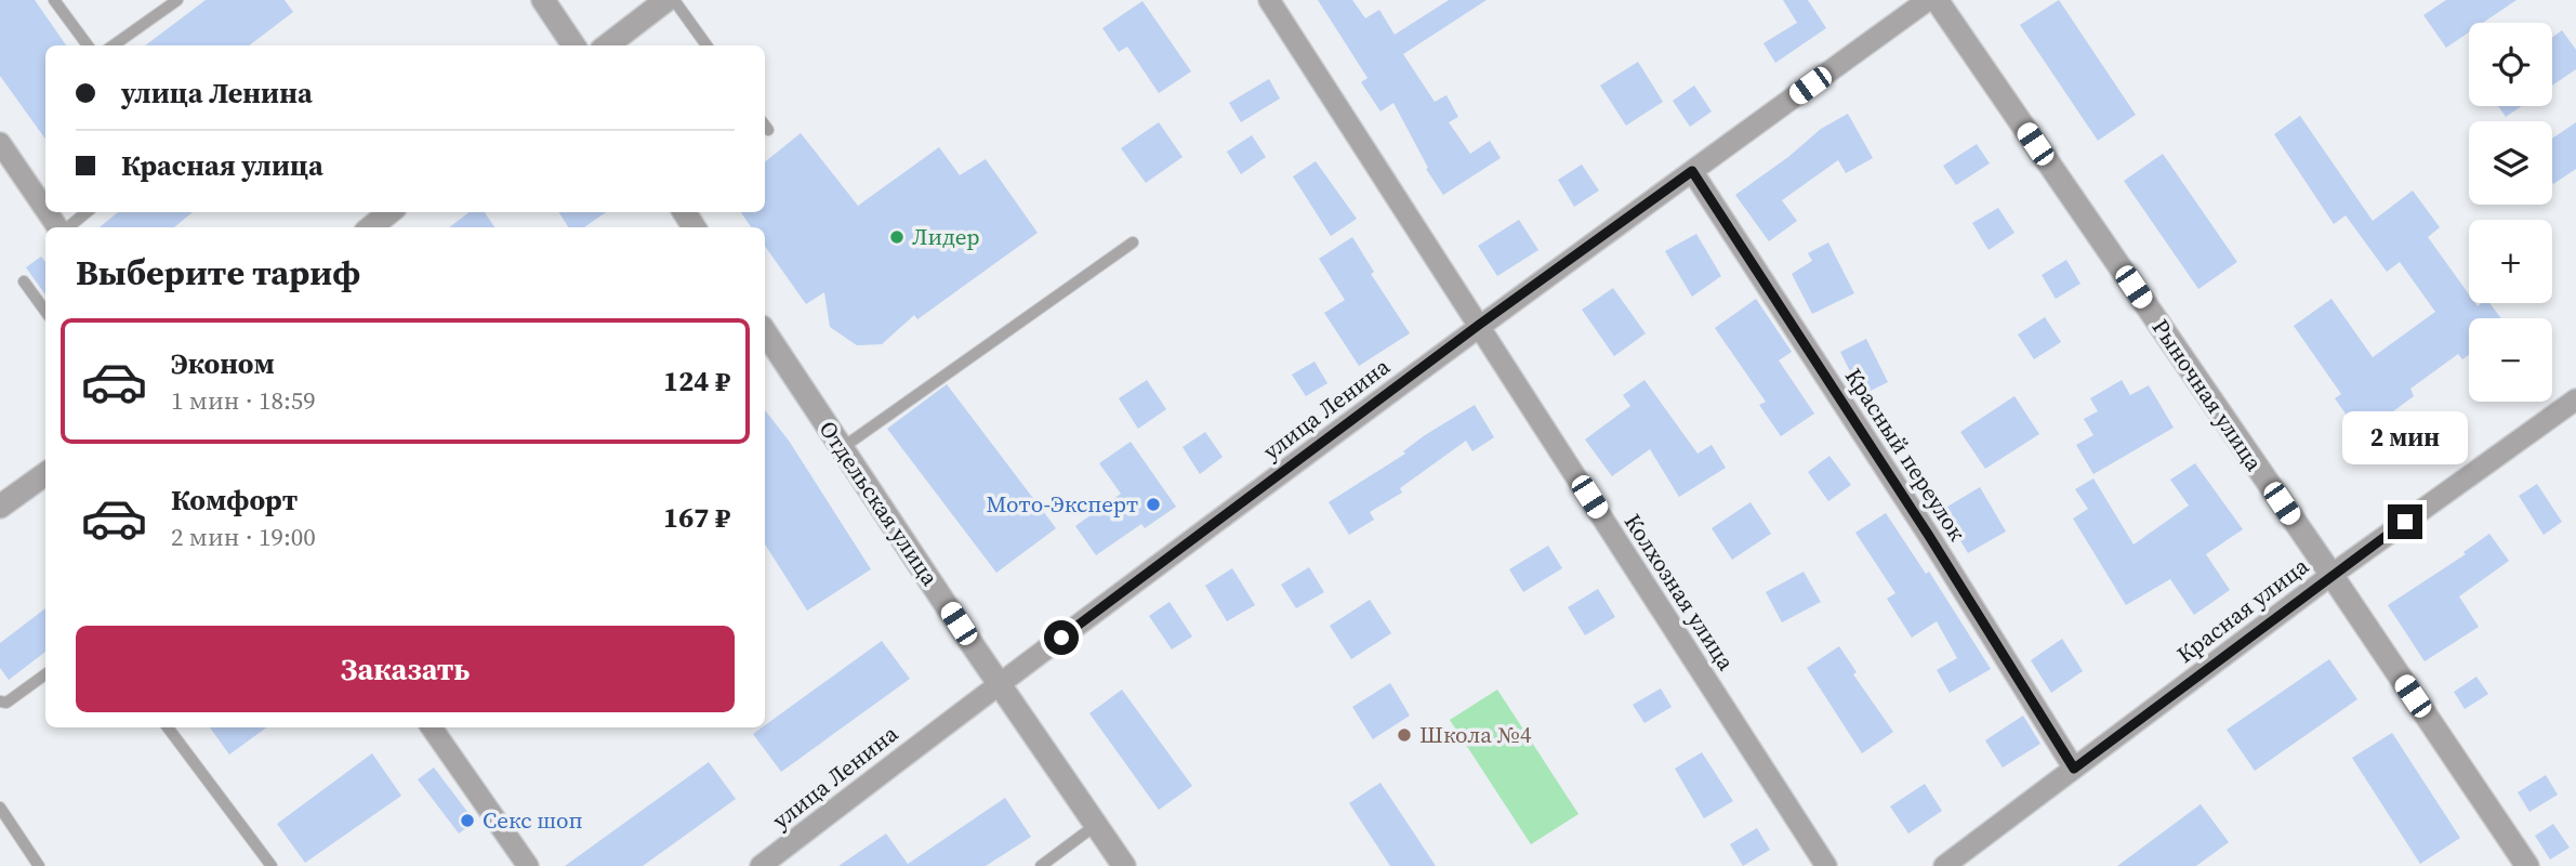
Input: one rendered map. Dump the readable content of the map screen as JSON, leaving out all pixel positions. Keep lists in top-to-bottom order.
{
  "streets": {
    "street": [
      "Рыночная улица",
      "улица Ленина",
      "Красный переулок",
      "Отдельская улица",
      "Колхозная улица",
      "Красная улица"
    ]
  },
  "crossings": [
    ["Рыночная улица", "Красная улица"],
    ["улица Ленина", "Красный переулок"],
    ["улица Ленина", "Отдельская улица"],
    ["улица Ленина", "Колхозная улица"],
    ["Красный переулок", "Красная улица"]
  ],
  "places": [
    "Лидер",
    "Мото-Эксперт",
    "Школа №4",
    "Секс шоп"
  ],
  "page": {
    "map_buttons": ["+", "−"],
    "banner": ["улица Ленина", "Красная улица"],
    "heading": "Выберите тариф",
    "list": [
      {
        "name": "Эконом",
        "note": "1 мин · 18:59",
        "value": "124 ₽"
      },
      {
        "name": "Комфорт",
        "note": "2 мин · 19:00",
        "value": "167 ₽"
      }
    ],
    "bubble": "2 мин",
    "buttons": "Заказать"
  }
}
